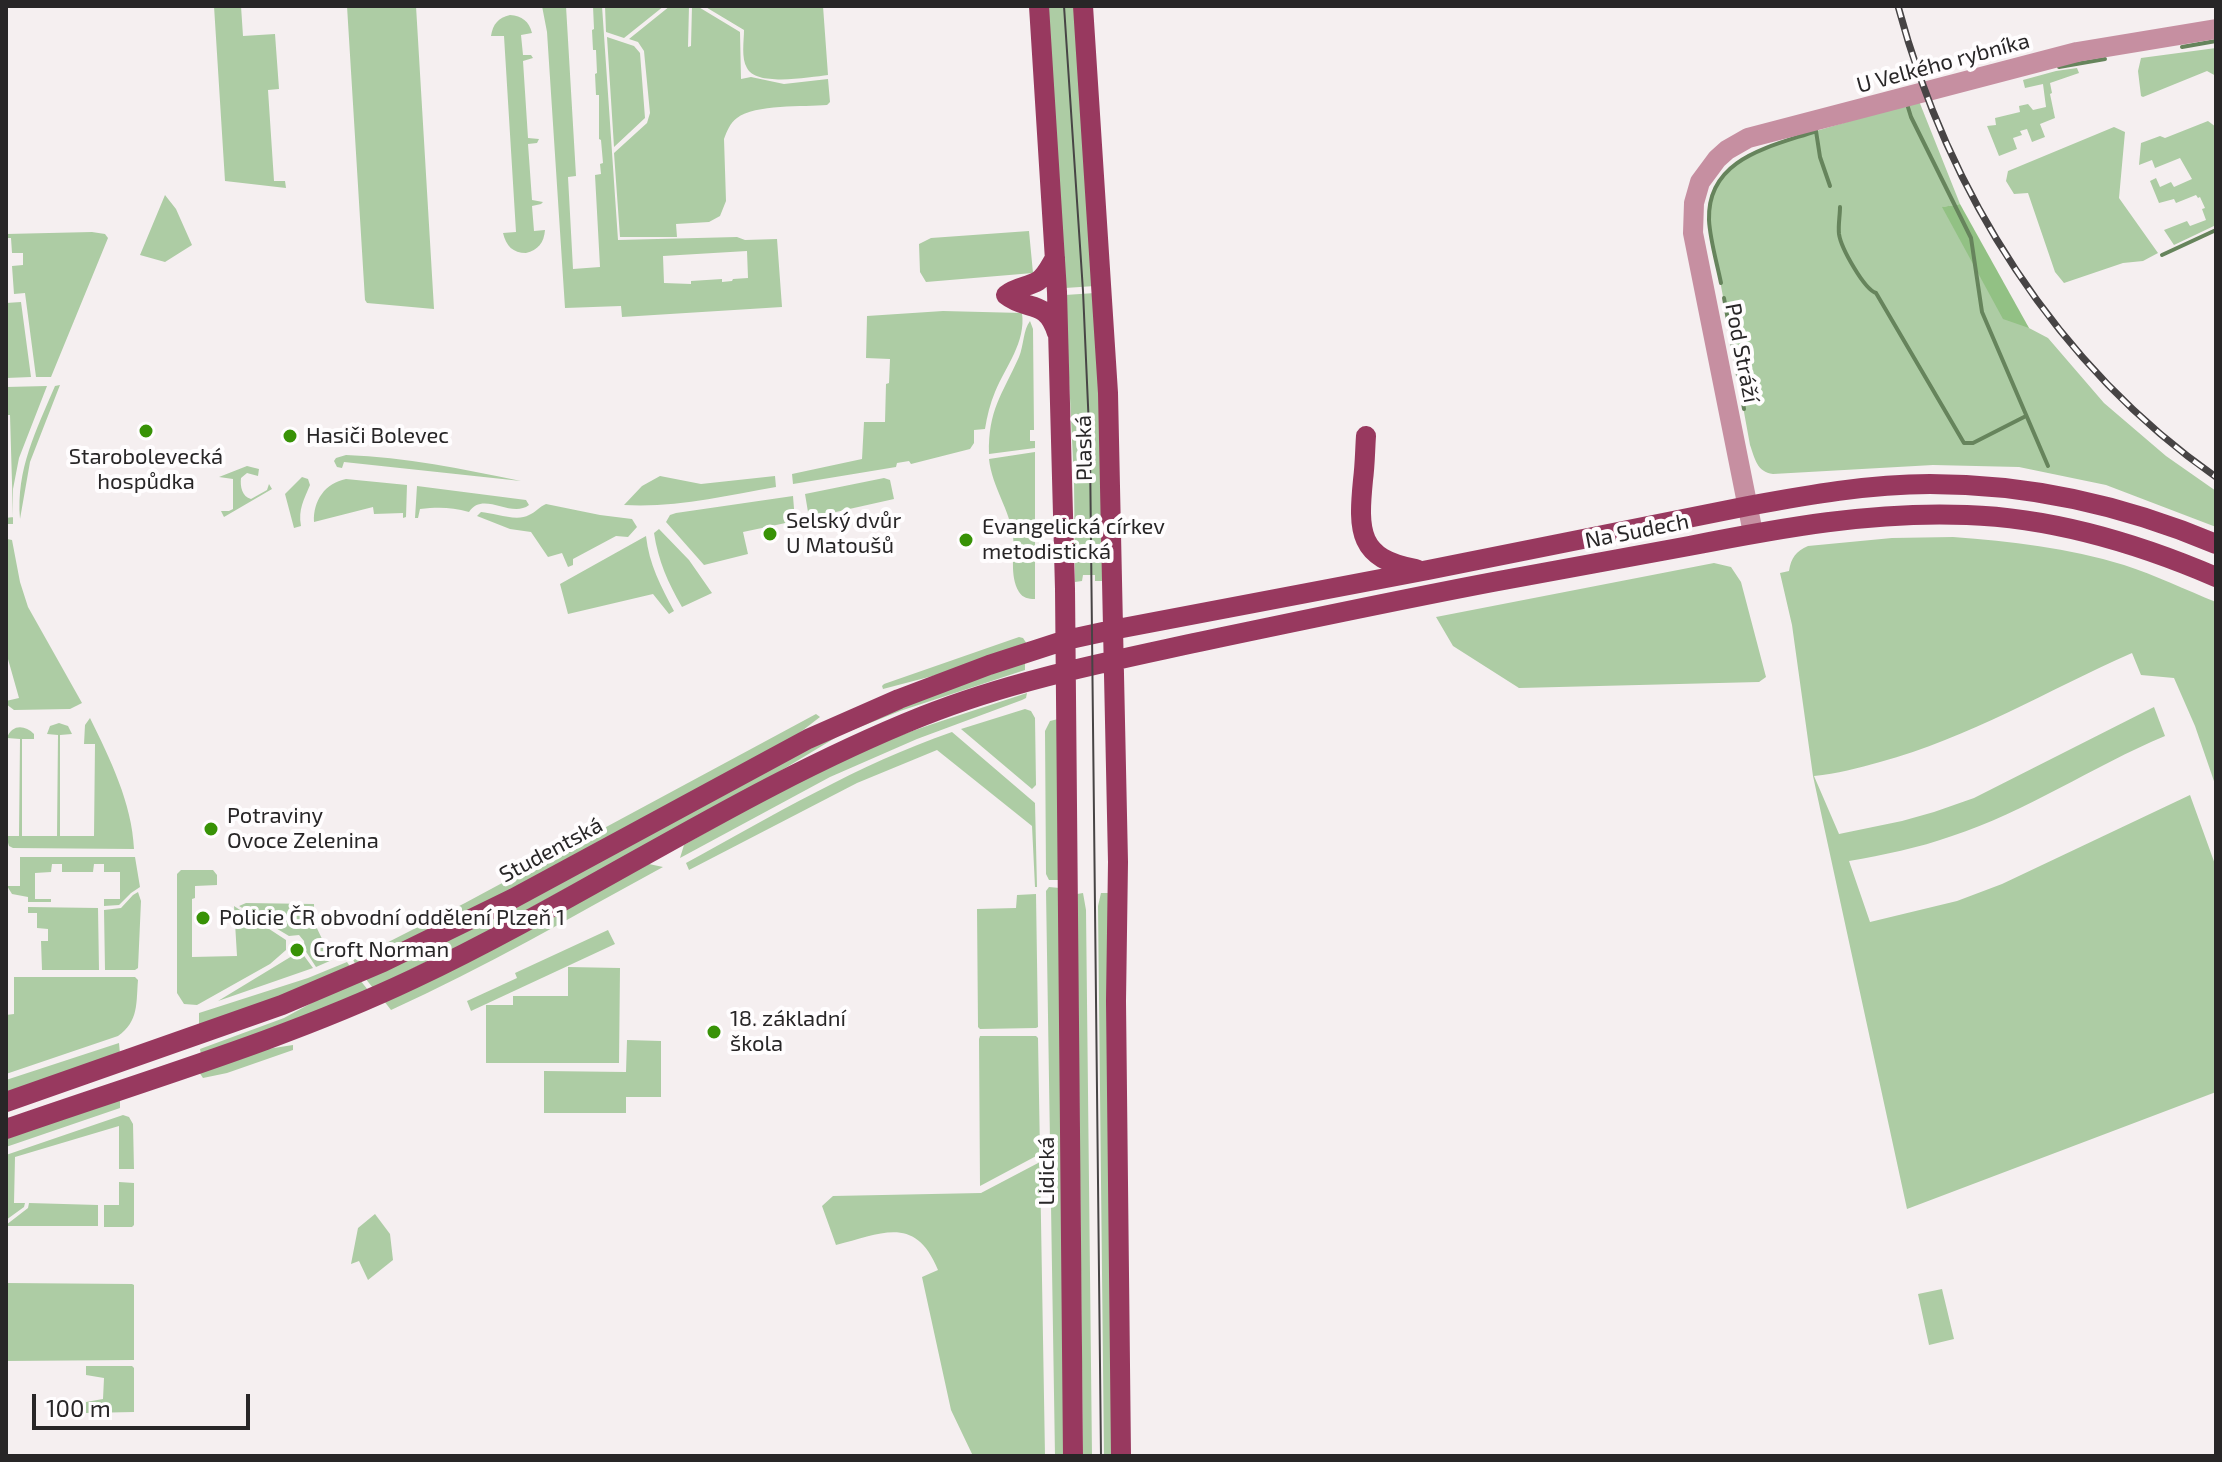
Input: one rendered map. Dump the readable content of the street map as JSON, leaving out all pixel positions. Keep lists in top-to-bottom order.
{
  "streets": {
    "main road": [
      "Plaská",
      "Na Sudech",
      "Studentská",
      "Lidická"
    ],
    "street": ["U Velkého rybníka", "Pod Stráží"]
  },
  "crossings": [
    ["U Velkého rybníka", "Pod Stráží"],
    ["Pod Stráží", "Na Sudech"],
    ["Plaská", "Na Sudech"],
    ["Plaská", "Studentská"],
    ["Plaská", "Lidická"],
    ["Na Sudech", "Studentská"]
  ],
  "places": [
    "Starobolevecká hospůdka",
    "Hasiči Bolevec",
    "Selský dvůr U Matoušů",
    "Evangelická církev metodistická",
    "Potraviny Ovoce Zelenina",
    "Policie ČR obvodní oddělení Plzeň 1",
    "Croft Norman",
    "18. základní škola"
  ],
  "scale_bar": "100 m"
}
